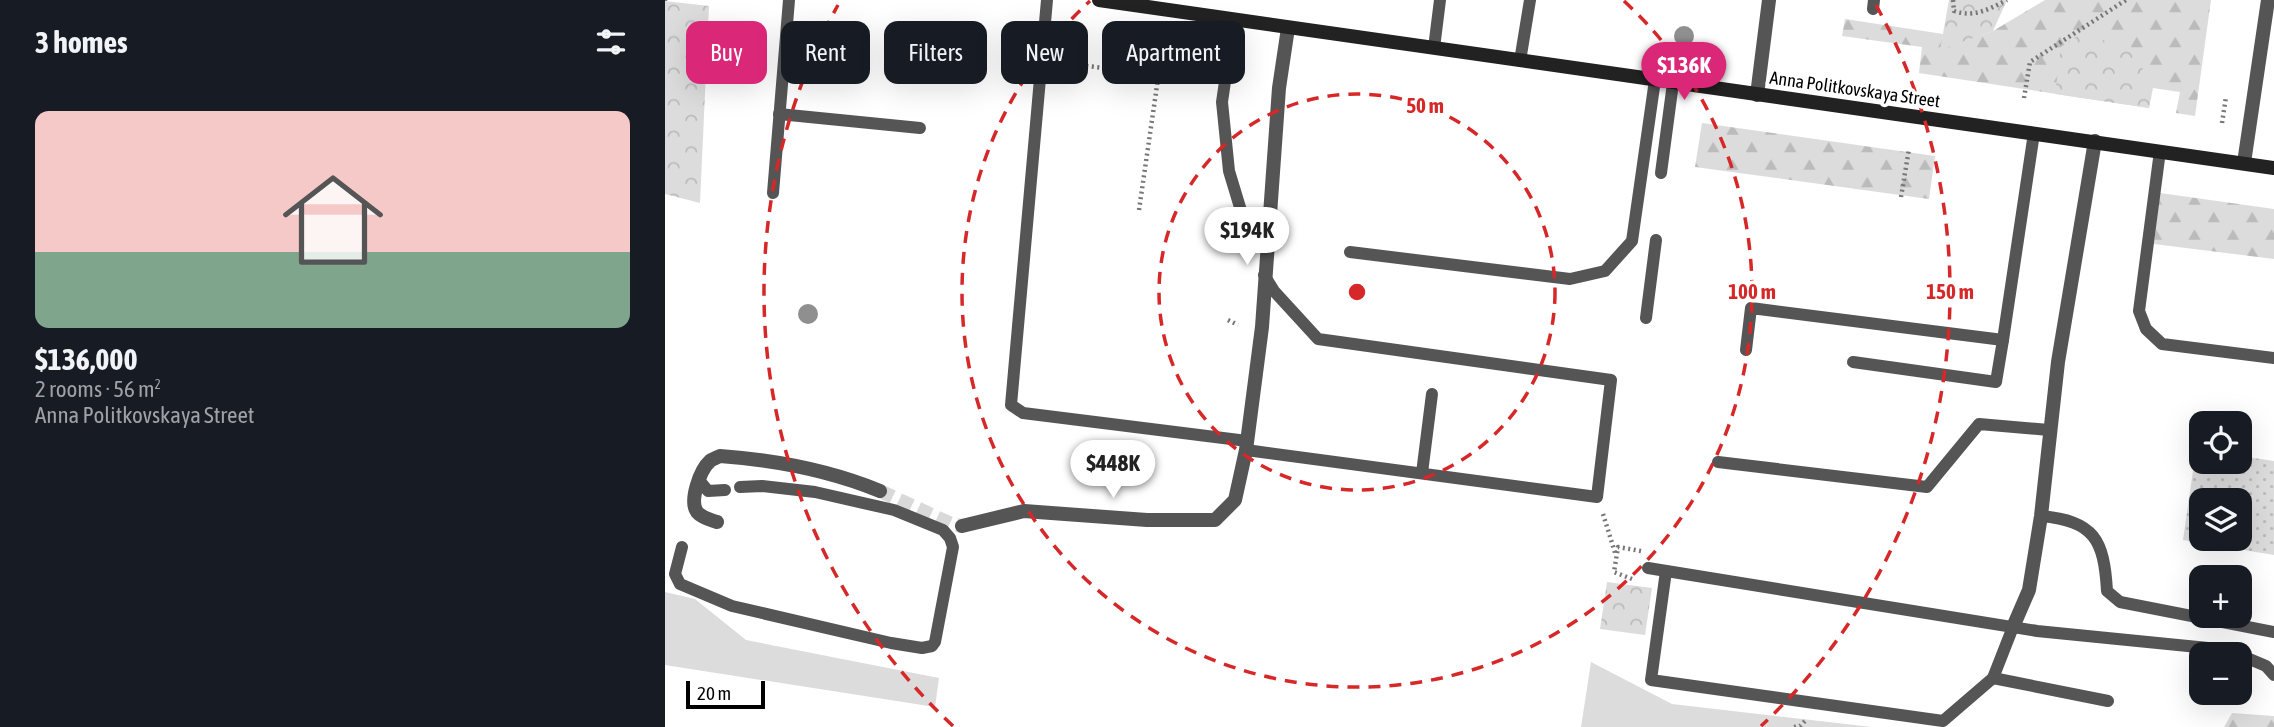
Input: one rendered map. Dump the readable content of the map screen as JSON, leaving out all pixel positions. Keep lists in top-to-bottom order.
{
  "streets": {
    "street": ["Anna Politkovskaya Street"]
  },
  "scale_bar": "20 m",
  "page": {
    "heading": "3 homes",
    "chip": [
      "Buy",
      "Rent",
      "Filters",
      "New",
      "Apartment"
    ],
    "price": ["$136K", "$194K", "$448K"],
    "list": [
      {
        "name": "$136,000",
        "note": "2 rooms · 56 m² · Anna Politkovskaya Street"
      }
    ],
    "map_buttons": ["+", "−"],
    "scale": "20 m"
  },
  "rings": ["50 m", "100 m", "150 m"]
}
